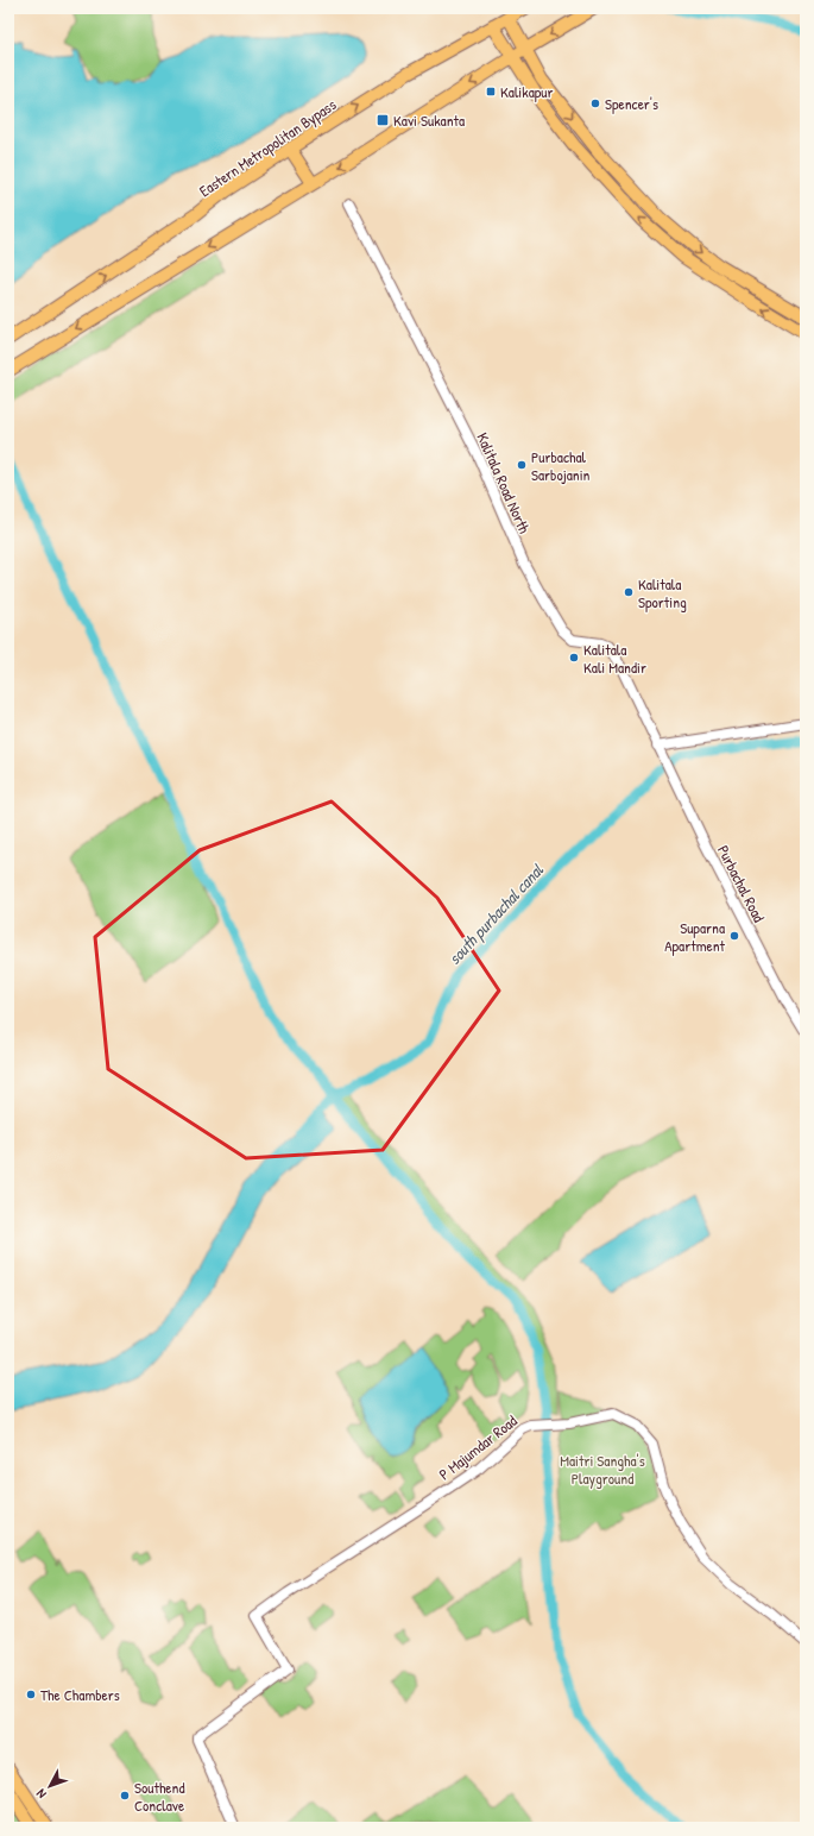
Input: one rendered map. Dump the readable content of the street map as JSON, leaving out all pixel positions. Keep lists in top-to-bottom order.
{
  "streets": {
    "main road": ["Eastern Metropolitan Bypass"],
    "street": ["Kalitala Road North", "Purbachal Road", "P Majumdar Road"]
  },
  "crossings": [
    ["Kalitala Road North", "Purbachal Road"]
  ],
  "water": ["south purbachal canal"],
  "parks": ["Maitri Sangha's Playground"],
  "places": {
    "transit": ["Kalikapur", "Kavi Sukanta"],
    "other": [
      "Spencer's",
      "Purbachal Sarbojanin",
      "Kalitala Sporting",
      "Kalitala Kali Mandir",
      "Suparna Apartment",
      "The Chambers",
      "Southend Conclave"
    ]
  },
  "north": "bottom left"
}
